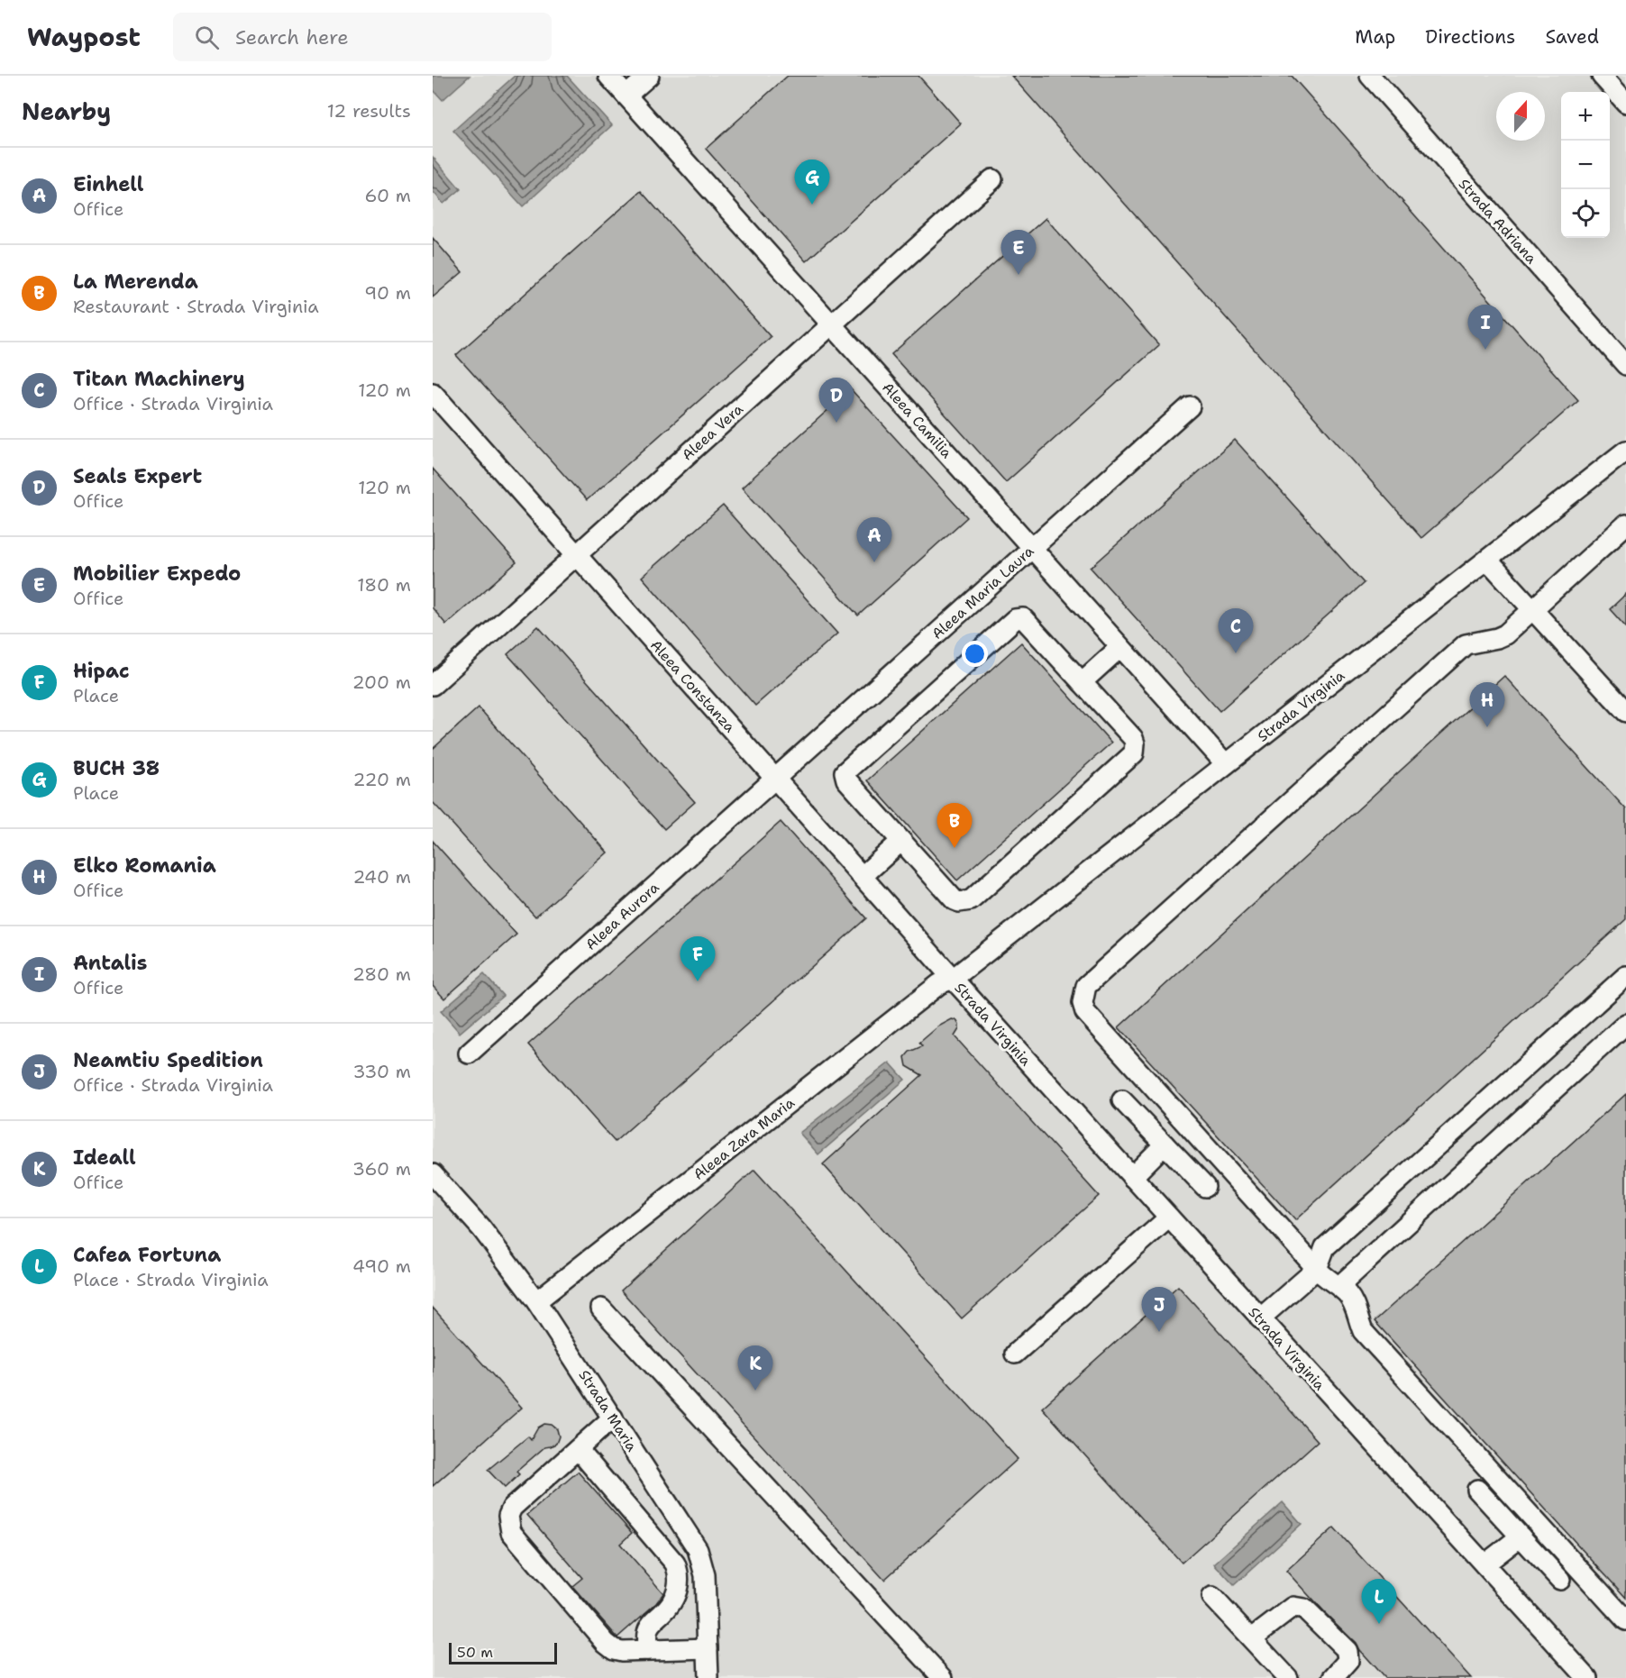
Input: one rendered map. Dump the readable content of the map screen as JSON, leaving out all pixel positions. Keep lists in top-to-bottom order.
{
  "streets": {
    "street": [
      "Strada Adriana",
      "Aleea Camilia",
      "Aleea Vera",
      "Aleea Maria Laura",
      "Aleea Constanza",
      "Strada Virginia",
      "Aleea Aurora",
      "Aleea Zara Maria",
      "Strada Maria"
    ]
  },
  "crossings": [
    ["Aleea Camilia", "Aleea Vera"],
    ["Aleea Camilia", "Aleea Maria Laura"],
    ["Aleea Camilia", "Strada Virginia"],
    ["Aleea Vera", "Aleea Constanza"],
    ["Aleea Maria Laura", "Aleea Constanza"],
    ["Aleea Maria Laura", "Aleea Aurora"],
    ["Aleea Constanza", "Strada Virginia"],
    ["Aleea Constanza", "Aleea Aurora"],
    ["Aleea Constanza", "Aleea Zara Maria"],
    ["Strada Virginia", "Aleea Zara Maria"],
    ["Aleea Zara Maria", "Strada Maria"]
  ],
  "scale_bar": "50 m",
  "north": "top",
  "page": {
    "header": "Waypost",
    "search": "Search here",
    "nav": ["Map", "Directions", "Saved"],
    "heading": ["Nearby", "12 results"],
    "map_buttons": ["+", "−"],
    "list": [
      {
        "mark": "A",
        "name": "Einhell",
        "note": "Office",
        "value": "60 m"
      },
      {
        "mark": "B",
        "name": "La Merenda",
        "note": "Restaurant · Strada Virginia",
        "value": "90 m"
      },
      {
        "mark": "C",
        "name": "Titan Machinery",
        "note": "Office · Strada Virginia",
        "value": "120 m"
      },
      {
        "mark": "D",
        "name": "Seals Expert",
        "note": "Office",
        "value": "120 m"
      },
      {
        "mark": "E",
        "name": "Mobilier Expedo",
        "note": "Office",
        "value": "180 m"
      },
      {
        "mark": "F",
        "name": "Hipac",
        "note": "Place",
        "value": "200 m"
      },
      {
        "mark": "G",
        "name": "BUCH 38",
        "note": "Place",
        "value": "220 m"
      },
      {
        "mark": "H",
        "name": "Elko Romania",
        "note": "Office",
        "value": "240 m"
      },
      {
        "mark": "I",
        "name": "Antalis",
        "note": "Office",
        "value": "280 m"
      },
      {
        "mark": "J",
        "name": "Neamtiu Spedition",
        "note": "Office · Strada Virginia",
        "value": "330 m"
      },
      {
        "mark": "K",
        "name": "Ideall",
        "note": "Office",
        "value": "360 m"
      },
      {
        "mark": "L",
        "name": "Cafea Fortuna",
        "note": "Place · Strada Virginia",
        "value": "490 m"
      }
    ],
    "pins": [
      "G",
      "E",
      "I",
      "D",
      "A",
      "C",
      "H",
      "B",
      "F",
      "J",
      "K",
      "L"
    ],
    "scale": "50 m"
  }
}
